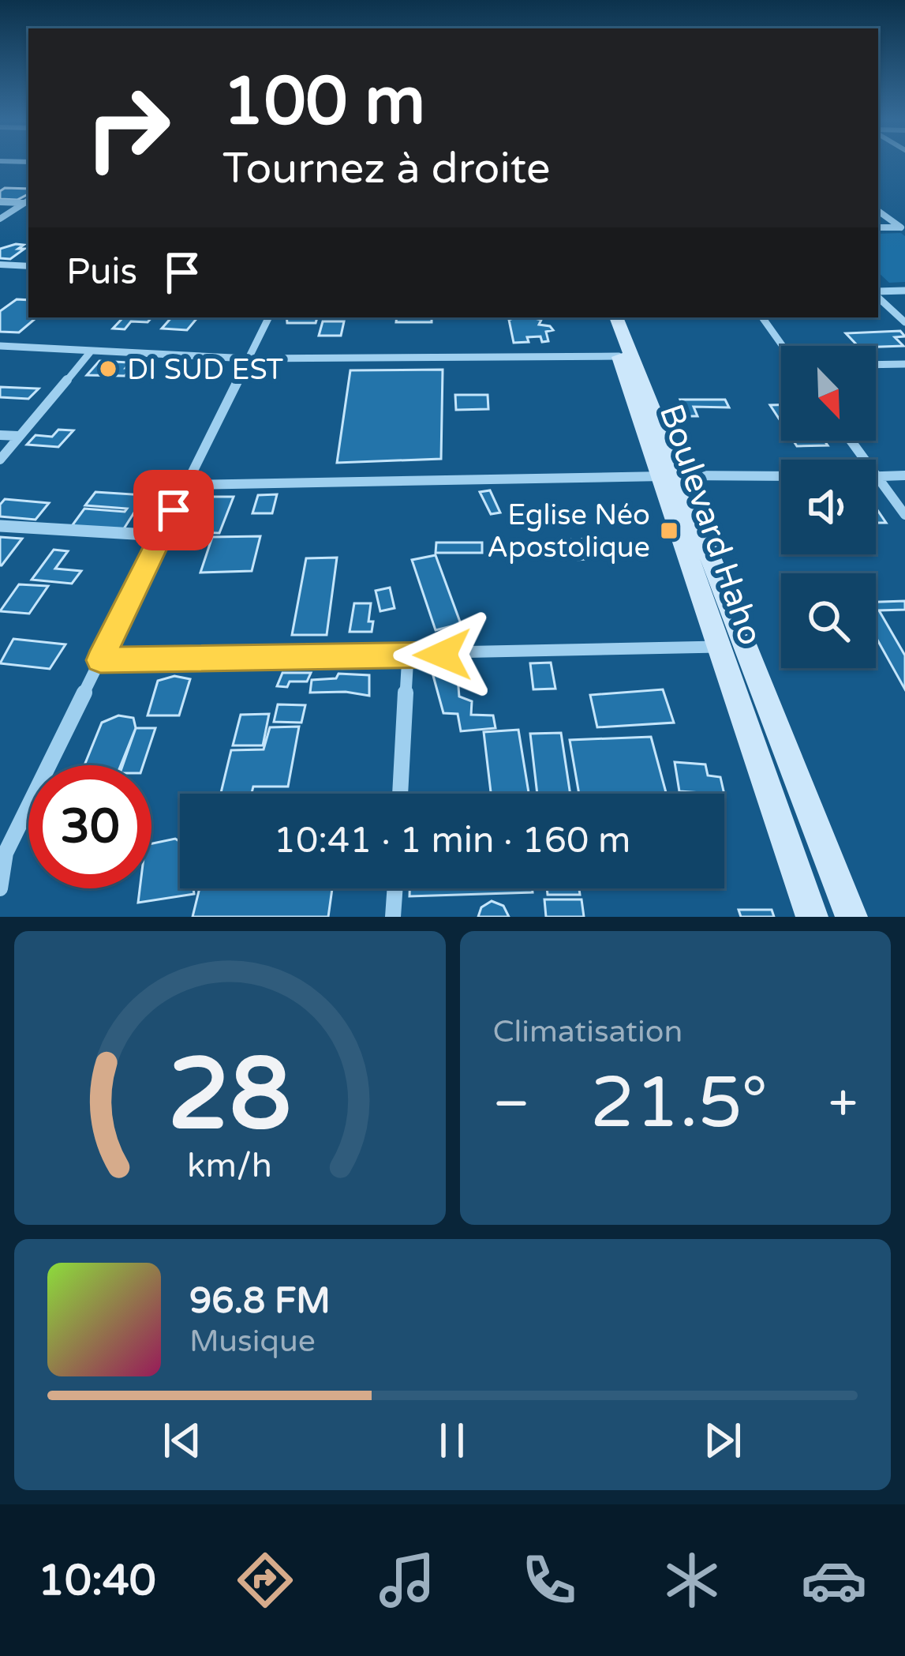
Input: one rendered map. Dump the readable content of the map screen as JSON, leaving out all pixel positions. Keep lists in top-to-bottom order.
{
  "streets": {
    "main road": ["Boulevard Haho"]
  },
  "places": {
    "other": ["DI SUD EST"],
    "transit": ["Eglise Néo Apostolique"]
  },
  "north": "bottom right",
  "page": {
    "turn": ["100 m", "Tournez à droite"],
    "then": "Puis",
    "limit": "30",
    "trip": "10:41 · 1 min · 160 m",
    "tile": "Climatisation",
    "heat": ["−", "21.5°", "+"],
    "song": ["96.8 FM", "Musique"],
    "tabs": "10:40",
    "gauge": ["28", "km/h"]
  }
}
